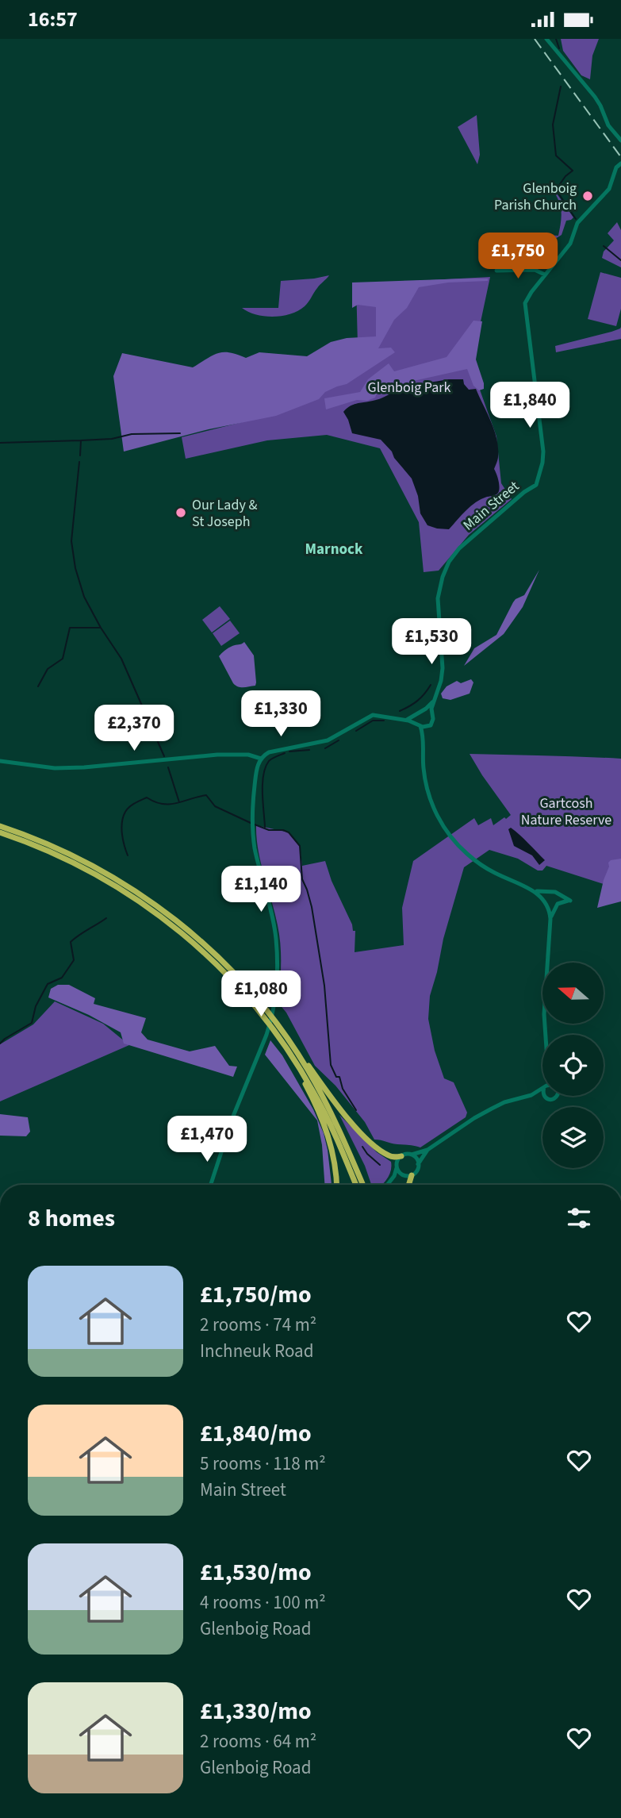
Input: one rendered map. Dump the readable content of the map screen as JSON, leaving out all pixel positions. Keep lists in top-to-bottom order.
{
  "streets": {
    "main road": ["Main Street"]
  },
  "districts": ["Marnock"],
  "parks": ["Glenboig Park", "Gartcosh Nature Reserve"],
  "places": ["Glenboig Parish Church", "Our Lady & St Joseph"],
  "north": "left",
  "page": {
    "status": "16:57",
    "price": [
      "£1,750",
      "£1,840",
      "£1,530",
      "£1,330",
      "£2,370",
      "£1,140",
      "£1,080",
      "£1,470"
    ],
    "heading": "8 homes",
    "list": [
      {
        "name": "£1,750/mo",
        "note": "2 rooms · 74 m² · Inchneuk Road"
      },
      {
        "name": "£1,840/mo",
        "note": "5 rooms · 118 m² · Main Street"
      },
      {
        "name": "£1,530/mo",
        "note": "4 rooms · 100 m² · Glenboig Road"
      },
      {
        "name": "£1,330/mo",
        "note": "2 rooms · 64 m² · Glenboig Road"
      }
    ]
  }
}
